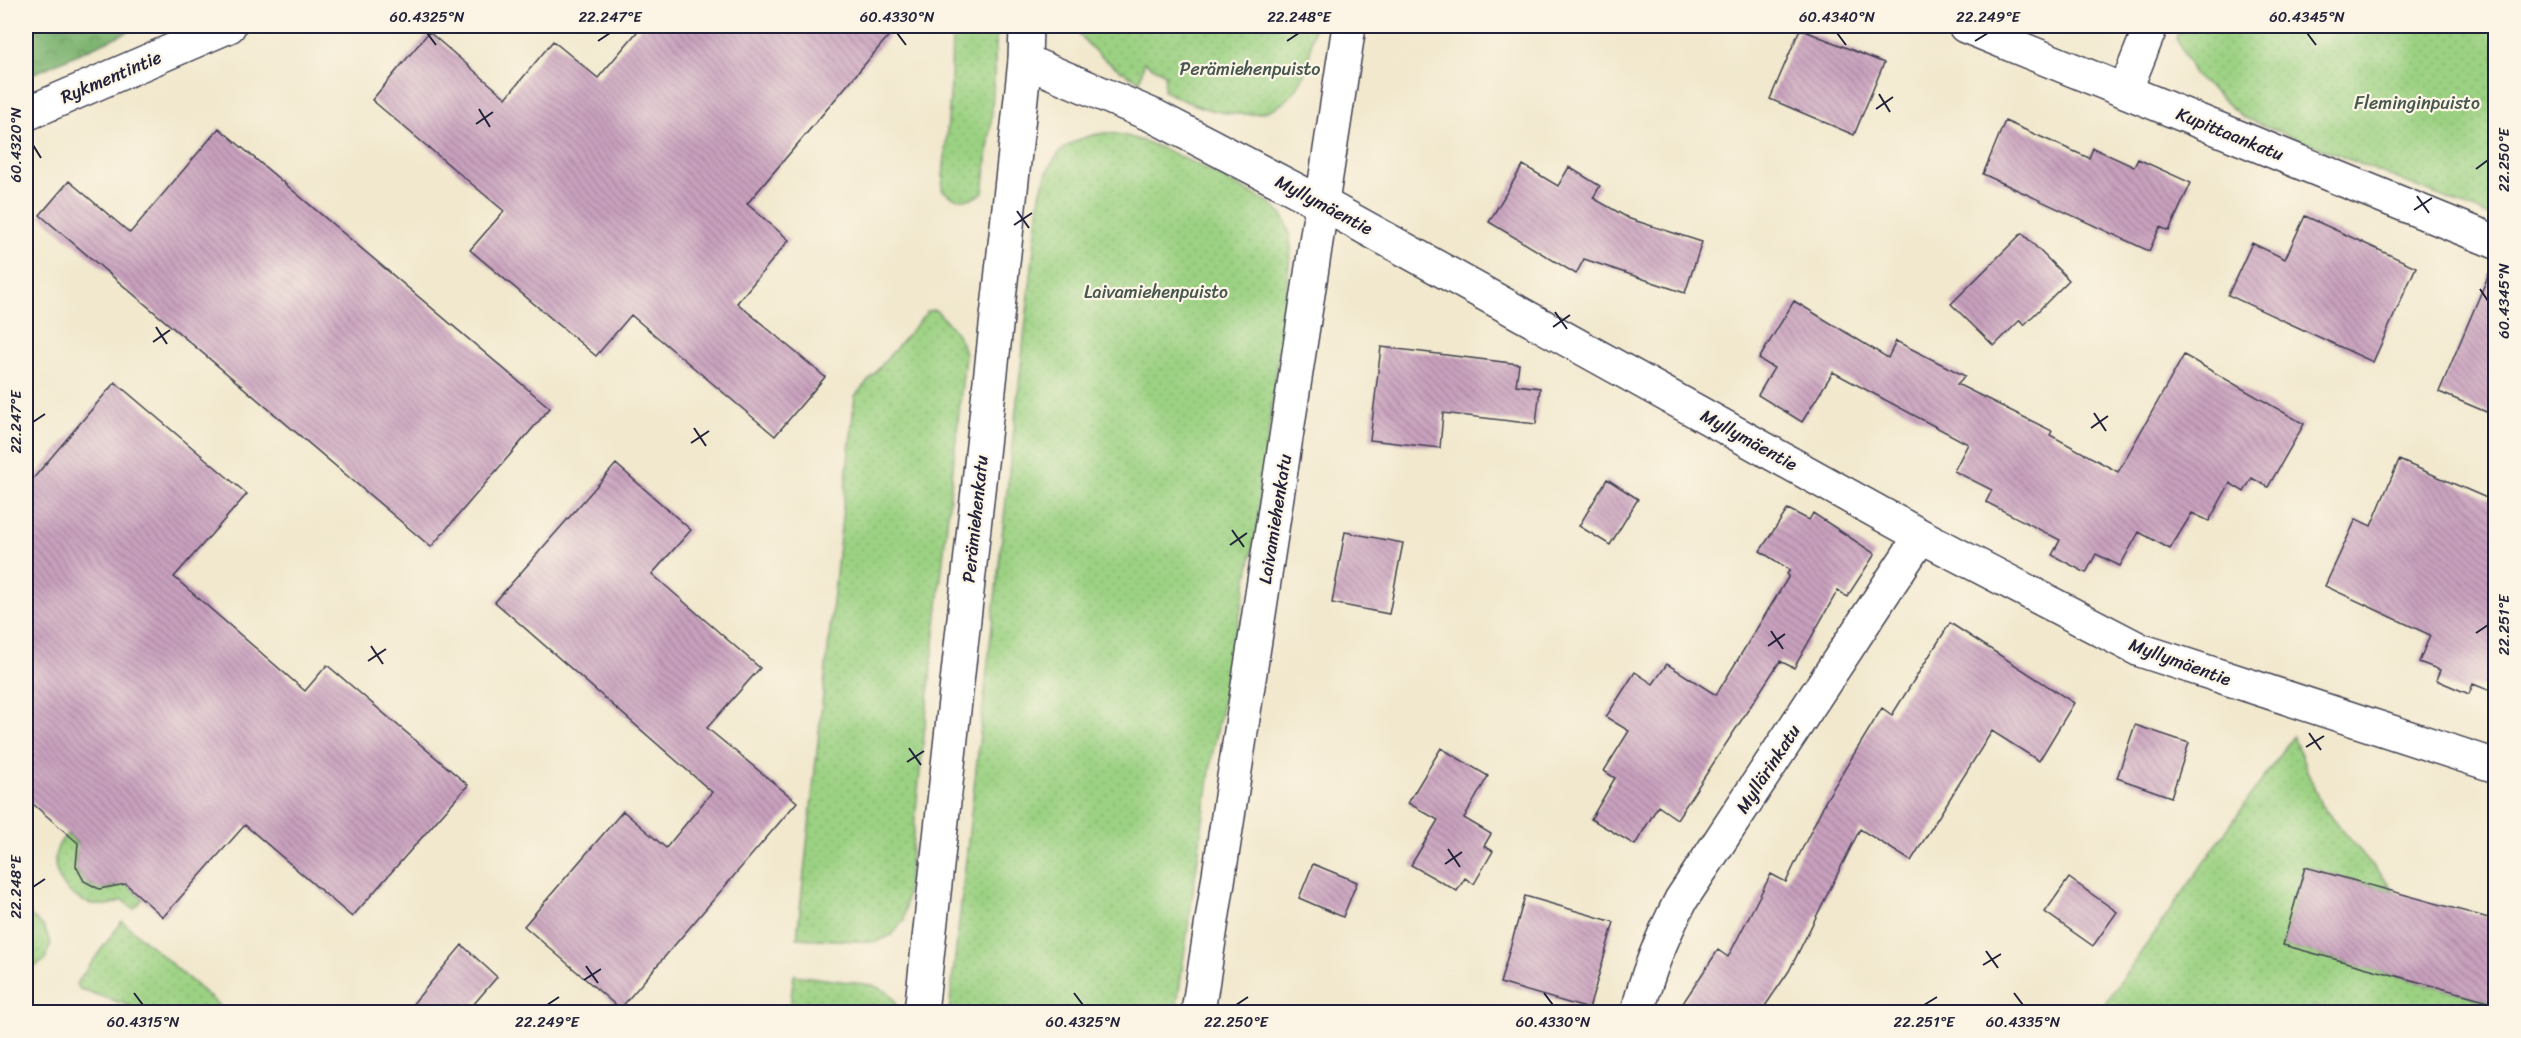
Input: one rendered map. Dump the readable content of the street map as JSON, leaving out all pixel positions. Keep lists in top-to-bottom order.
{
  "streets": {
    "street": [
      "Rykmentintie",
      "Kupittaankatu",
      "Myllymäentie",
      "Perämiehenkatu",
      "Laivamiehenkatu",
      "Myllärinkatu"
    ]
  },
  "crossings": [
    ["Myllymäentie", "Perämiehenkatu"],
    ["Myllymäentie", "Laivamiehenkatu"],
    ["Myllymäentie", "Myllärinkatu"]
  ],
  "parks": ["Perämiehenpuisto", "Fleminginpuisto", "Laivamiehenpuisto"],
  "coordinates": [
    "60.4325°N",
    "22.247°E",
    "60.4330°N",
    "22.248°E",
    "60.4340°N",
    "22.249°E",
    "60.4345°N",
    "60.4320°N",
    "22.250°E",
    "22.251°E",
    "60.4315°N",
    "60.4335°N"
  ]
}
